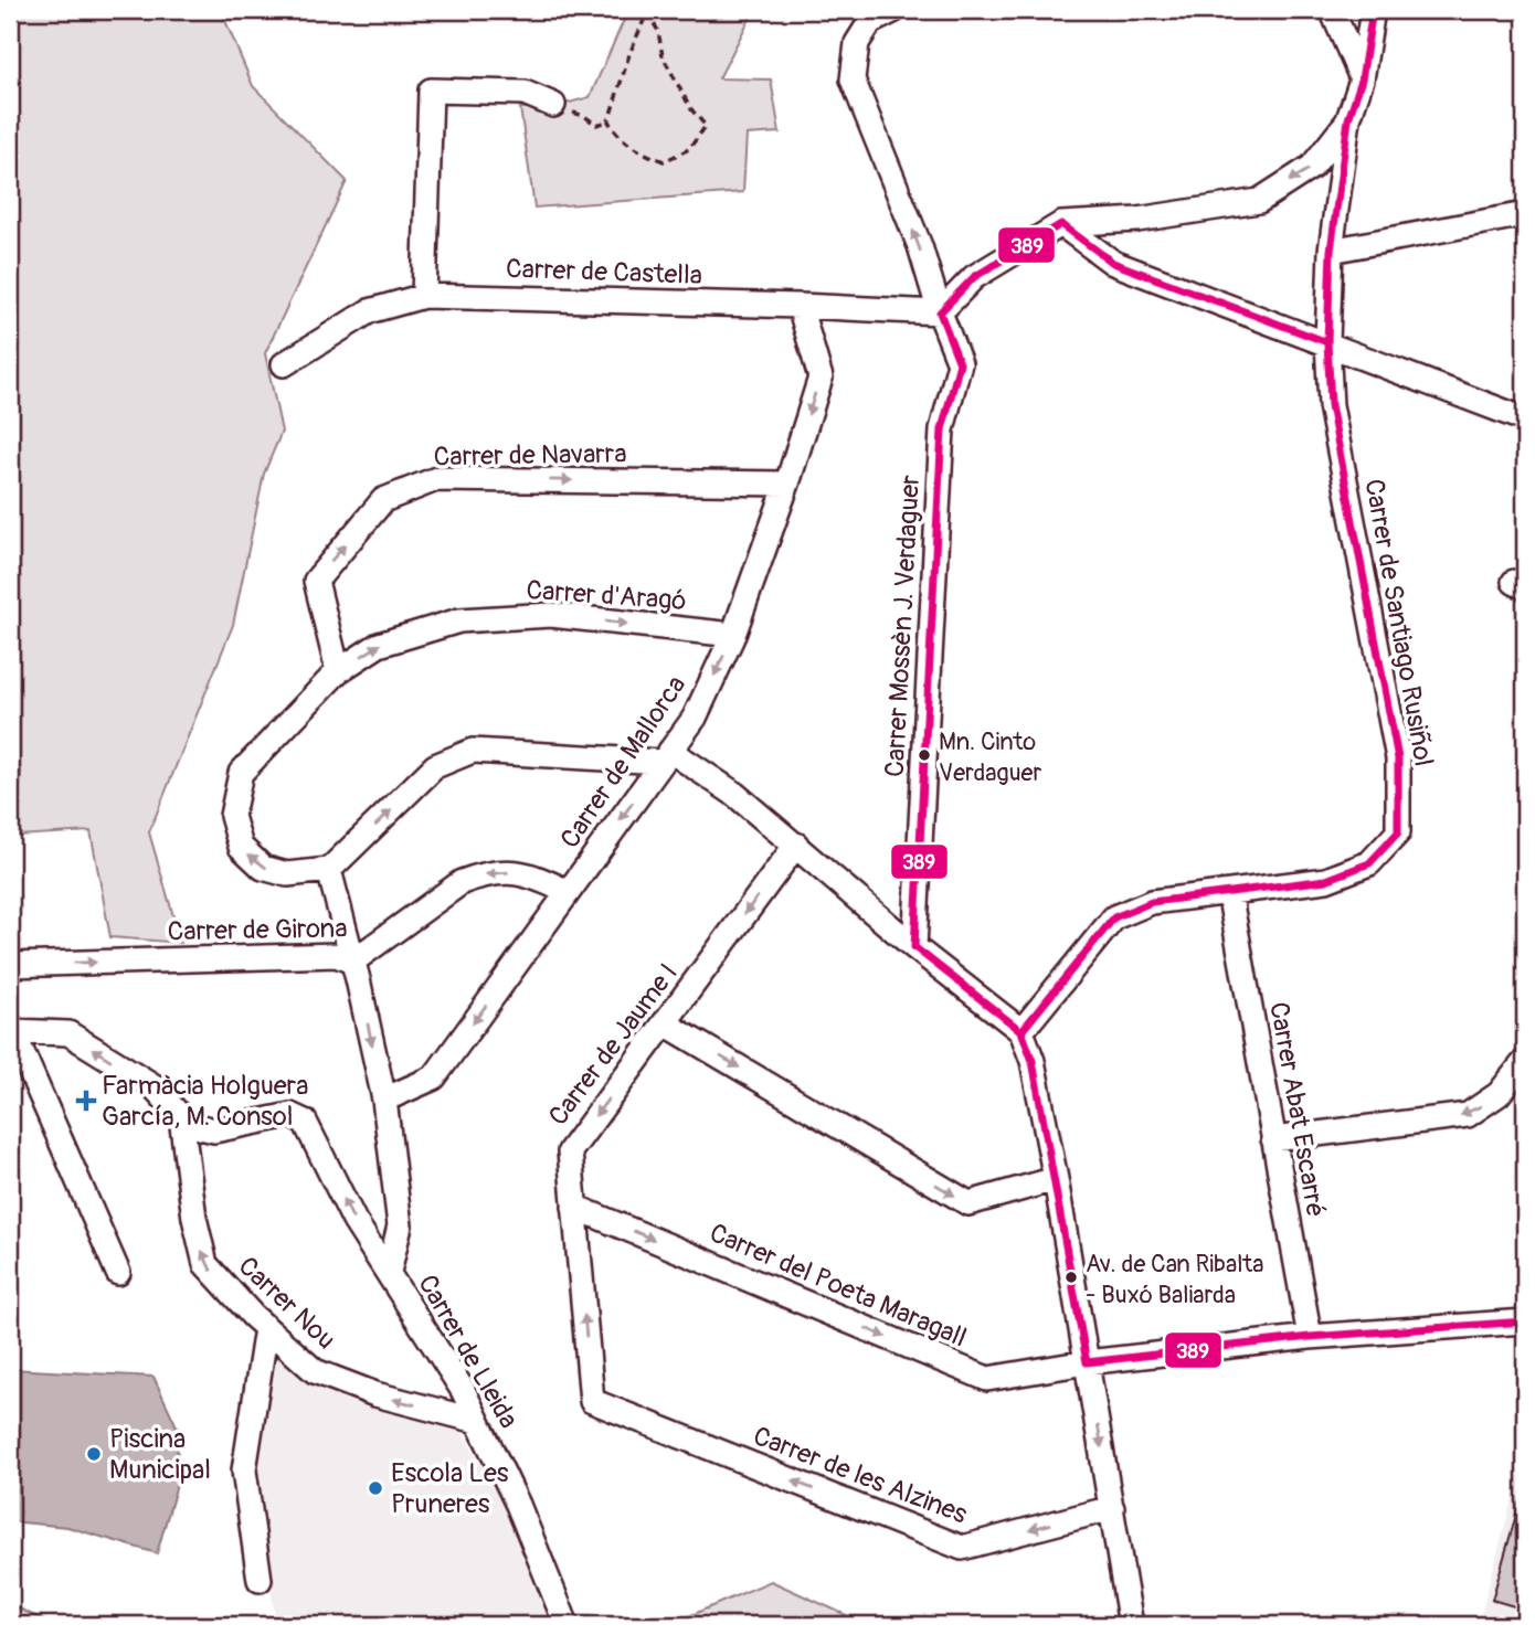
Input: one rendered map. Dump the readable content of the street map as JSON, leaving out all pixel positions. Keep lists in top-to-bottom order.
{
  "streets": {
    "street": [
      "Carrer de Castella",
      "Carrer de Navarra",
      "Carrer d'Aragó",
      "Carrer de Santiago Rusiñol",
      "Carrer Mossèn J. Verdaguer",
      "Carrer de Mallorca",
      "Carrer de Girona",
      "Carrer de Jaume I",
      "Carrer Abat Escarré",
      "Carrer del Poeta Maragall",
      "Carrer Nou",
      "Carrer de Lleida",
      "Carrer de les Alzines"
    ]
  },
  "crossings": [
    ["Carrer de Castella", "Carrer Mossèn J. Verdaguer"],
    ["Carrer de Castella", "Carrer de Mallorca"],
    ["Carrer de Navarra", "Carrer d'Aragó"],
    ["Carrer de Navarra", "Carrer de Mallorca"],
    ["Carrer d'Aragó", "Carrer de Mallorca"],
    ["Carrer d'Aragó", "Carrer de Lleida"],
    ["Carrer de Santiago Rusiñol", "Carrer Abat Escarré"],
    ["Carrer de Mallorca", "Carrer de Girona"],
    ["Carrer de Mallorca", "Carrer de Lleida"],
    ["Carrer de Girona", "Carrer de Lleida"],
    ["Carrer de Jaume I", "Carrer del Poeta Maragall"],
    ["Carrer de Jaume I", "Carrer de les Alzines"],
    ["Carrer Abat Escarré", "Carrer del Poeta Maragall"],
    ["Carrer Nou", "Carrer de Lleida"]
  ],
  "one_way": ["Carrer de Navarra", "Carrer de Mallorca", "Carrer de les Alzines"],
  "places": {
    "other": [
      "Mn. Cinto Verdaguer",
      "Av. de Can Ribalta - Buxó Baliarda",
      "Piscina Municipal",
      "Escola Les Pruneres"
    ],
    "health": ["Farmàcia Holguera García, M. Consol"]
  },
  "lines": ["transit line 389"]
}
